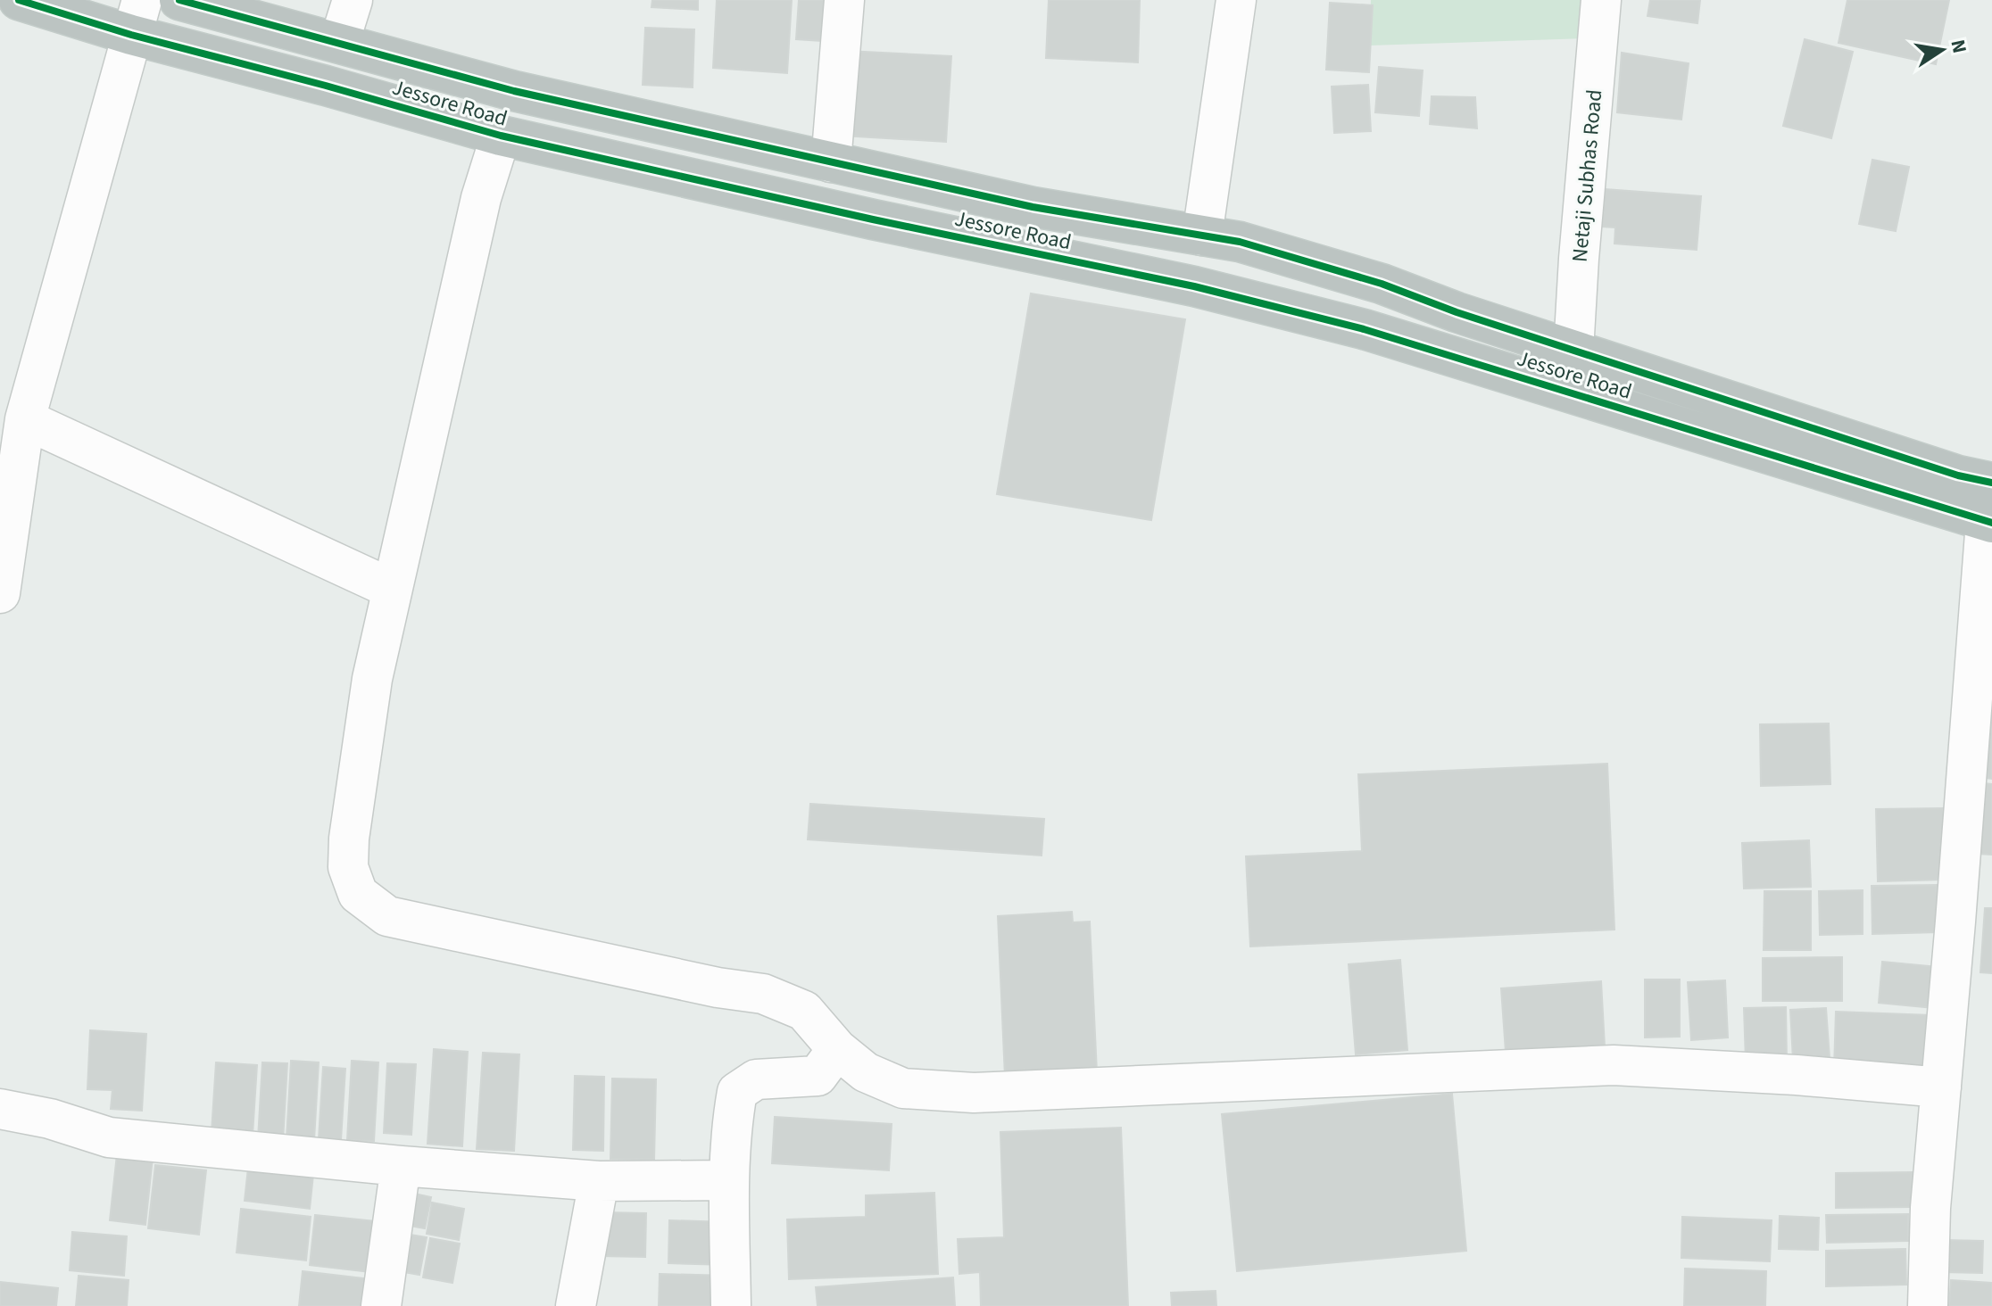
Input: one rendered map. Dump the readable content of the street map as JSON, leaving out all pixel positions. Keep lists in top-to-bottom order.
{
  "streets": {
    "highway": ["Jessore Road"],
    "street": ["Netaji Subhas Road"]
  },
  "north": "right"
}
